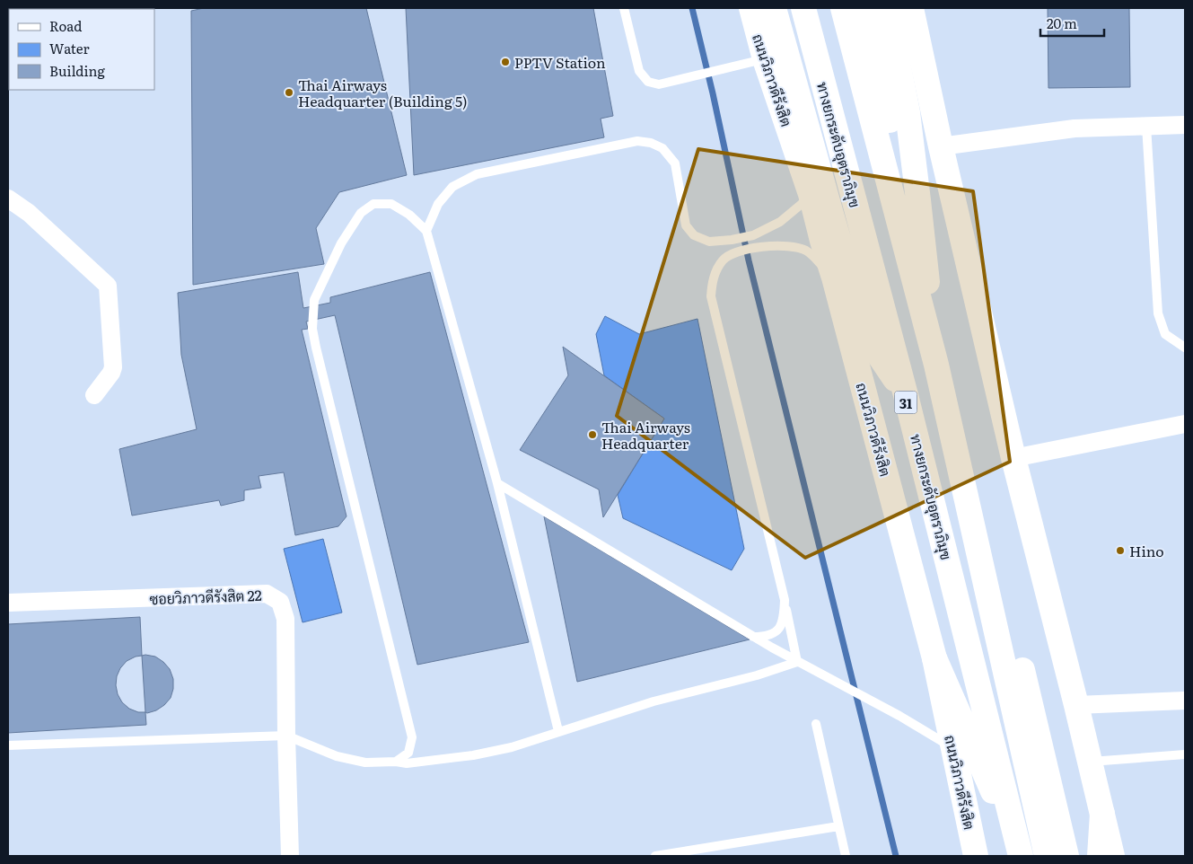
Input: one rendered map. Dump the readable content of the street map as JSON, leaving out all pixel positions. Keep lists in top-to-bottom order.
{
  "streets": {
    "main road": ["ถนนวิภาวดีรังสิต", "ทางยกระดับอุตราภิมุข", "31"],
    "street": ["ซอยวิภาวดีรังสิต 22"]
  },
  "places": [
    "PPTV Station",
    "Thai Airways Headquarter (Building 5)",
    "Thai Airways Headquarter",
    "Hino"
  ],
  "legend": ["Road", "Water", "Building"],
  "scale_bar": "20 m"
}
